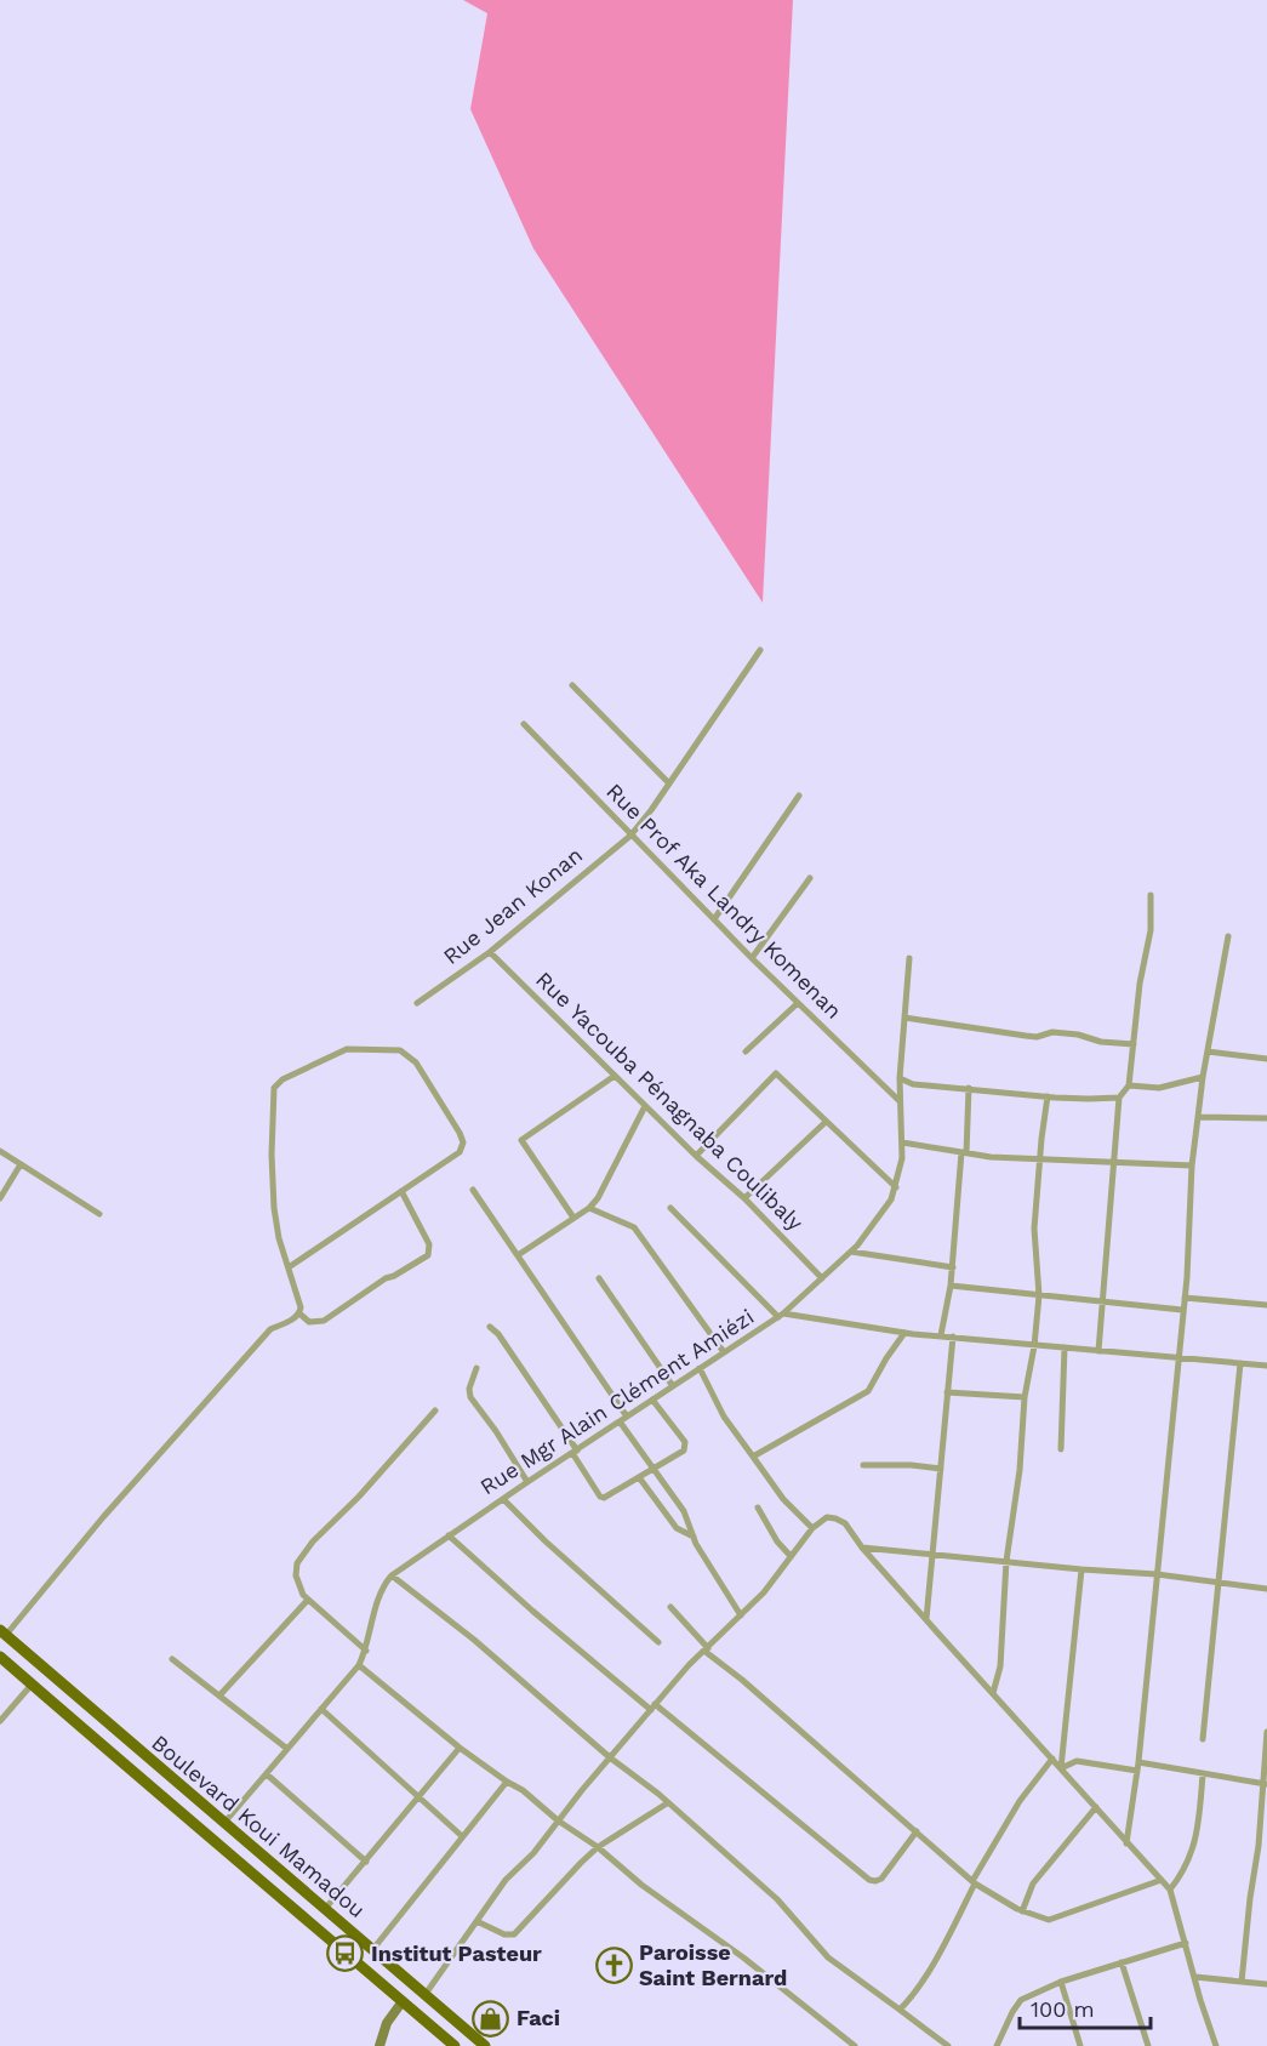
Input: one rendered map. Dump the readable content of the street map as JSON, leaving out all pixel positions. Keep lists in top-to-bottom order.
{
  "streets": {
    "main road": ["Boulevard Koui Mamadou"],
    "street": [
      "Rue Prof Aka Landry Komenan",
      "Rue Jean Konan",
      "Rue Yacouba Pénagnaba Coulibaly",
      "Rue Mgr Alain Clément Amiézi"
    ]
  },
  "crossings": [
    ["Rue Prof Aka Landry Komenan", "Rue Jean Konan"],
    ["Rue Prof Aka Landry Komenan", "Rue Mgr Alain Clément Amiézi"],
    ["Rue Jean Konan", "Rue Yacouba Pénagnaba Coulibaly"],
    ["Rue Yacouba Pénagnaba Coulibaly", "Rue Mgr Alain Clément Amiézi"]
  ],
  "places": {
    "bus stop": ["Institut Pasteur"],
    "church": ["Paroisse Saint Bernard"],
    "shop": ["Faci"]
  },
  "scale_bar": "100 m"
}
